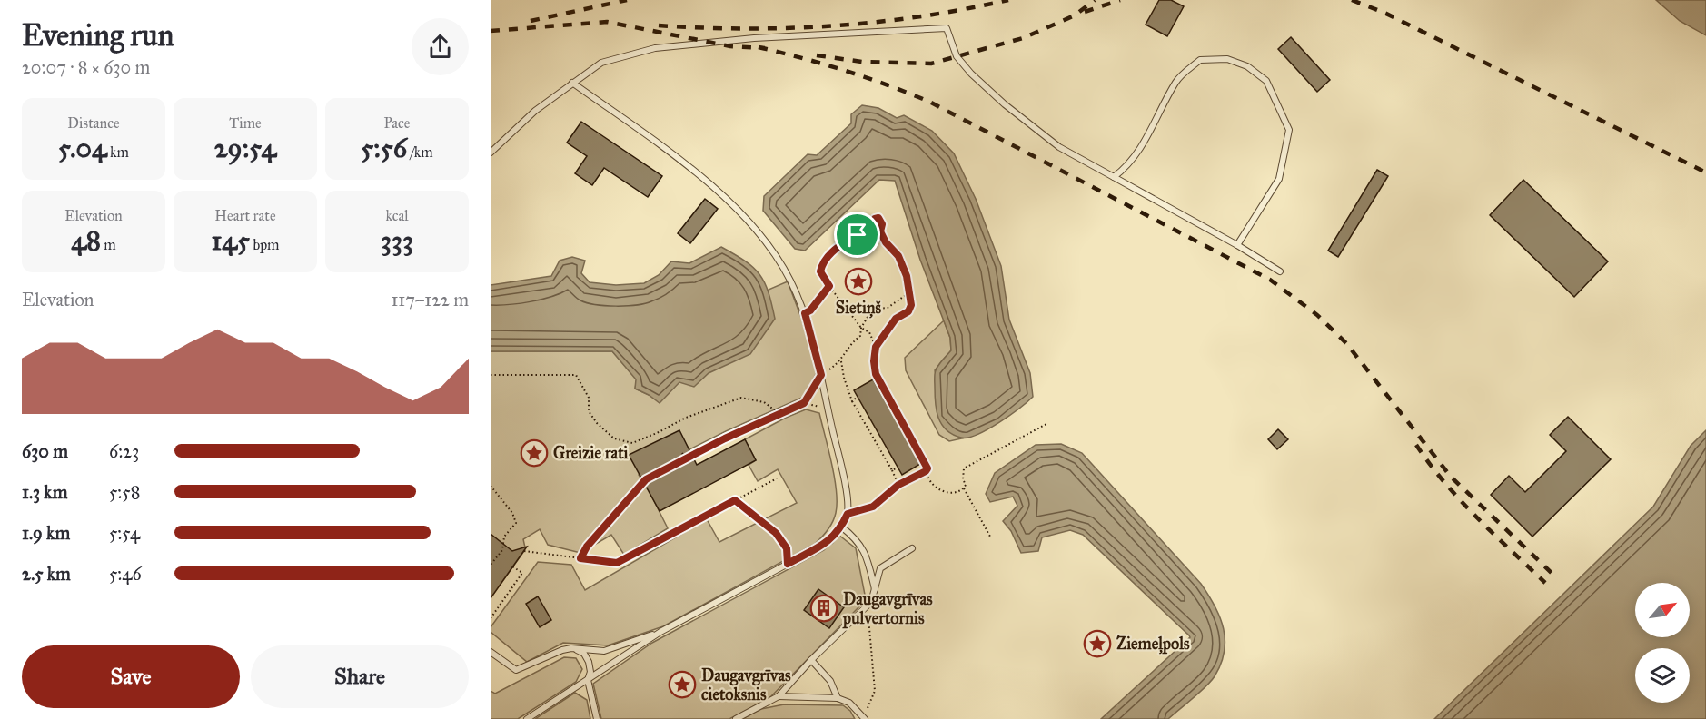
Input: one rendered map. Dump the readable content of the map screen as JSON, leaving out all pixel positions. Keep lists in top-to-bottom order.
{
  "places": {
    "place": [
      "Sietiņš",
      "Greizie rati",
      "Ziemeļpols",
      "Daugavgrīvas cietoksnis"
    ],
    "building": ["Daugavgrīvas pulvertornis"]
  },
  "north": "top right",
  "page": {
    "heading": ["Evening run", "20:07 · 8 × 630 m"],
    "stats": [
      ["Distance", "5.04 km"],
      ["Time", "29:54"],
      ["Pace", "5:56 /km"],
      ["Elevation", "48 m"],
      ["Heart rate", "145 bpm"],
      ["kcal", "333"]
    ],
    "chart": ["Elevation", "117–122 m"],
    "list": [
      {
        "name": "630 m",
        "note": "6:23"
      },
      {
        "name": "1.3 km",
        "note": "5:58"
      },
      {
        "name": "1.9 km",
        "note": "5:54"
      },
      {
        "name": "2.5 km",
        "note": "5:46"
      }
    ],
    "buttons": ["Save", "Share"]
  }
}
